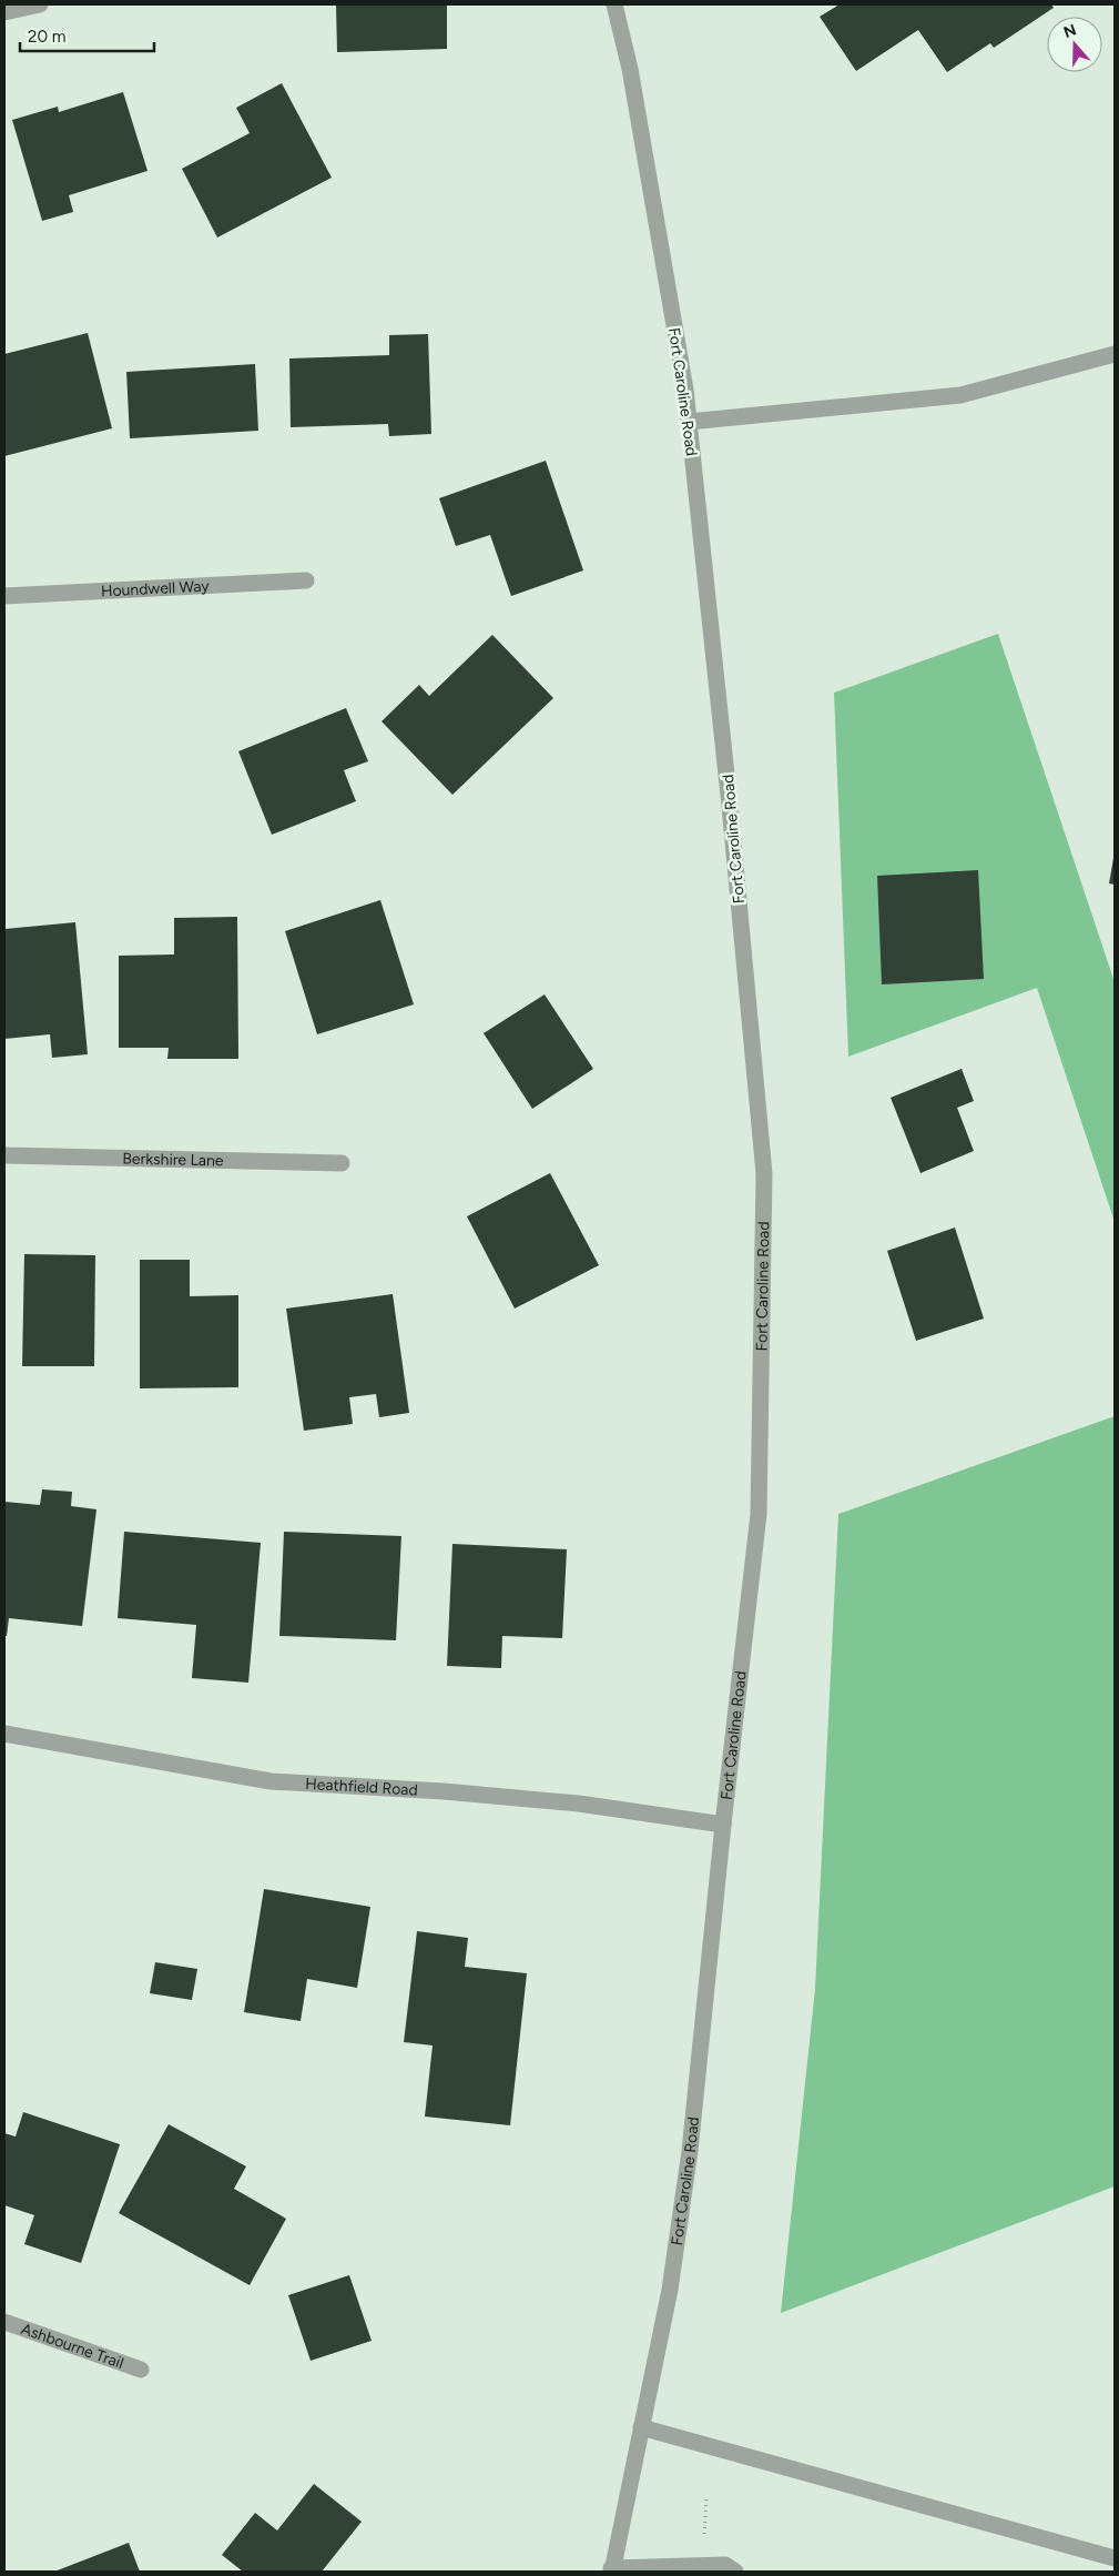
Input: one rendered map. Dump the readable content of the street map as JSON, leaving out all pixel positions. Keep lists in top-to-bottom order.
{
  "streets": {
    "street": [
      "Fort Caroline Road",
      "Houndwell Way",
      "Berkshire Lane",
      "Heathfield Road",
      "Ashbourne Trail"
    ]
  },
  "crossings": [
    ["Fort Caroline Road", "Heathfield Road"]
  ],
  "scale_bar": "20 m",
  "north": "top"
}
